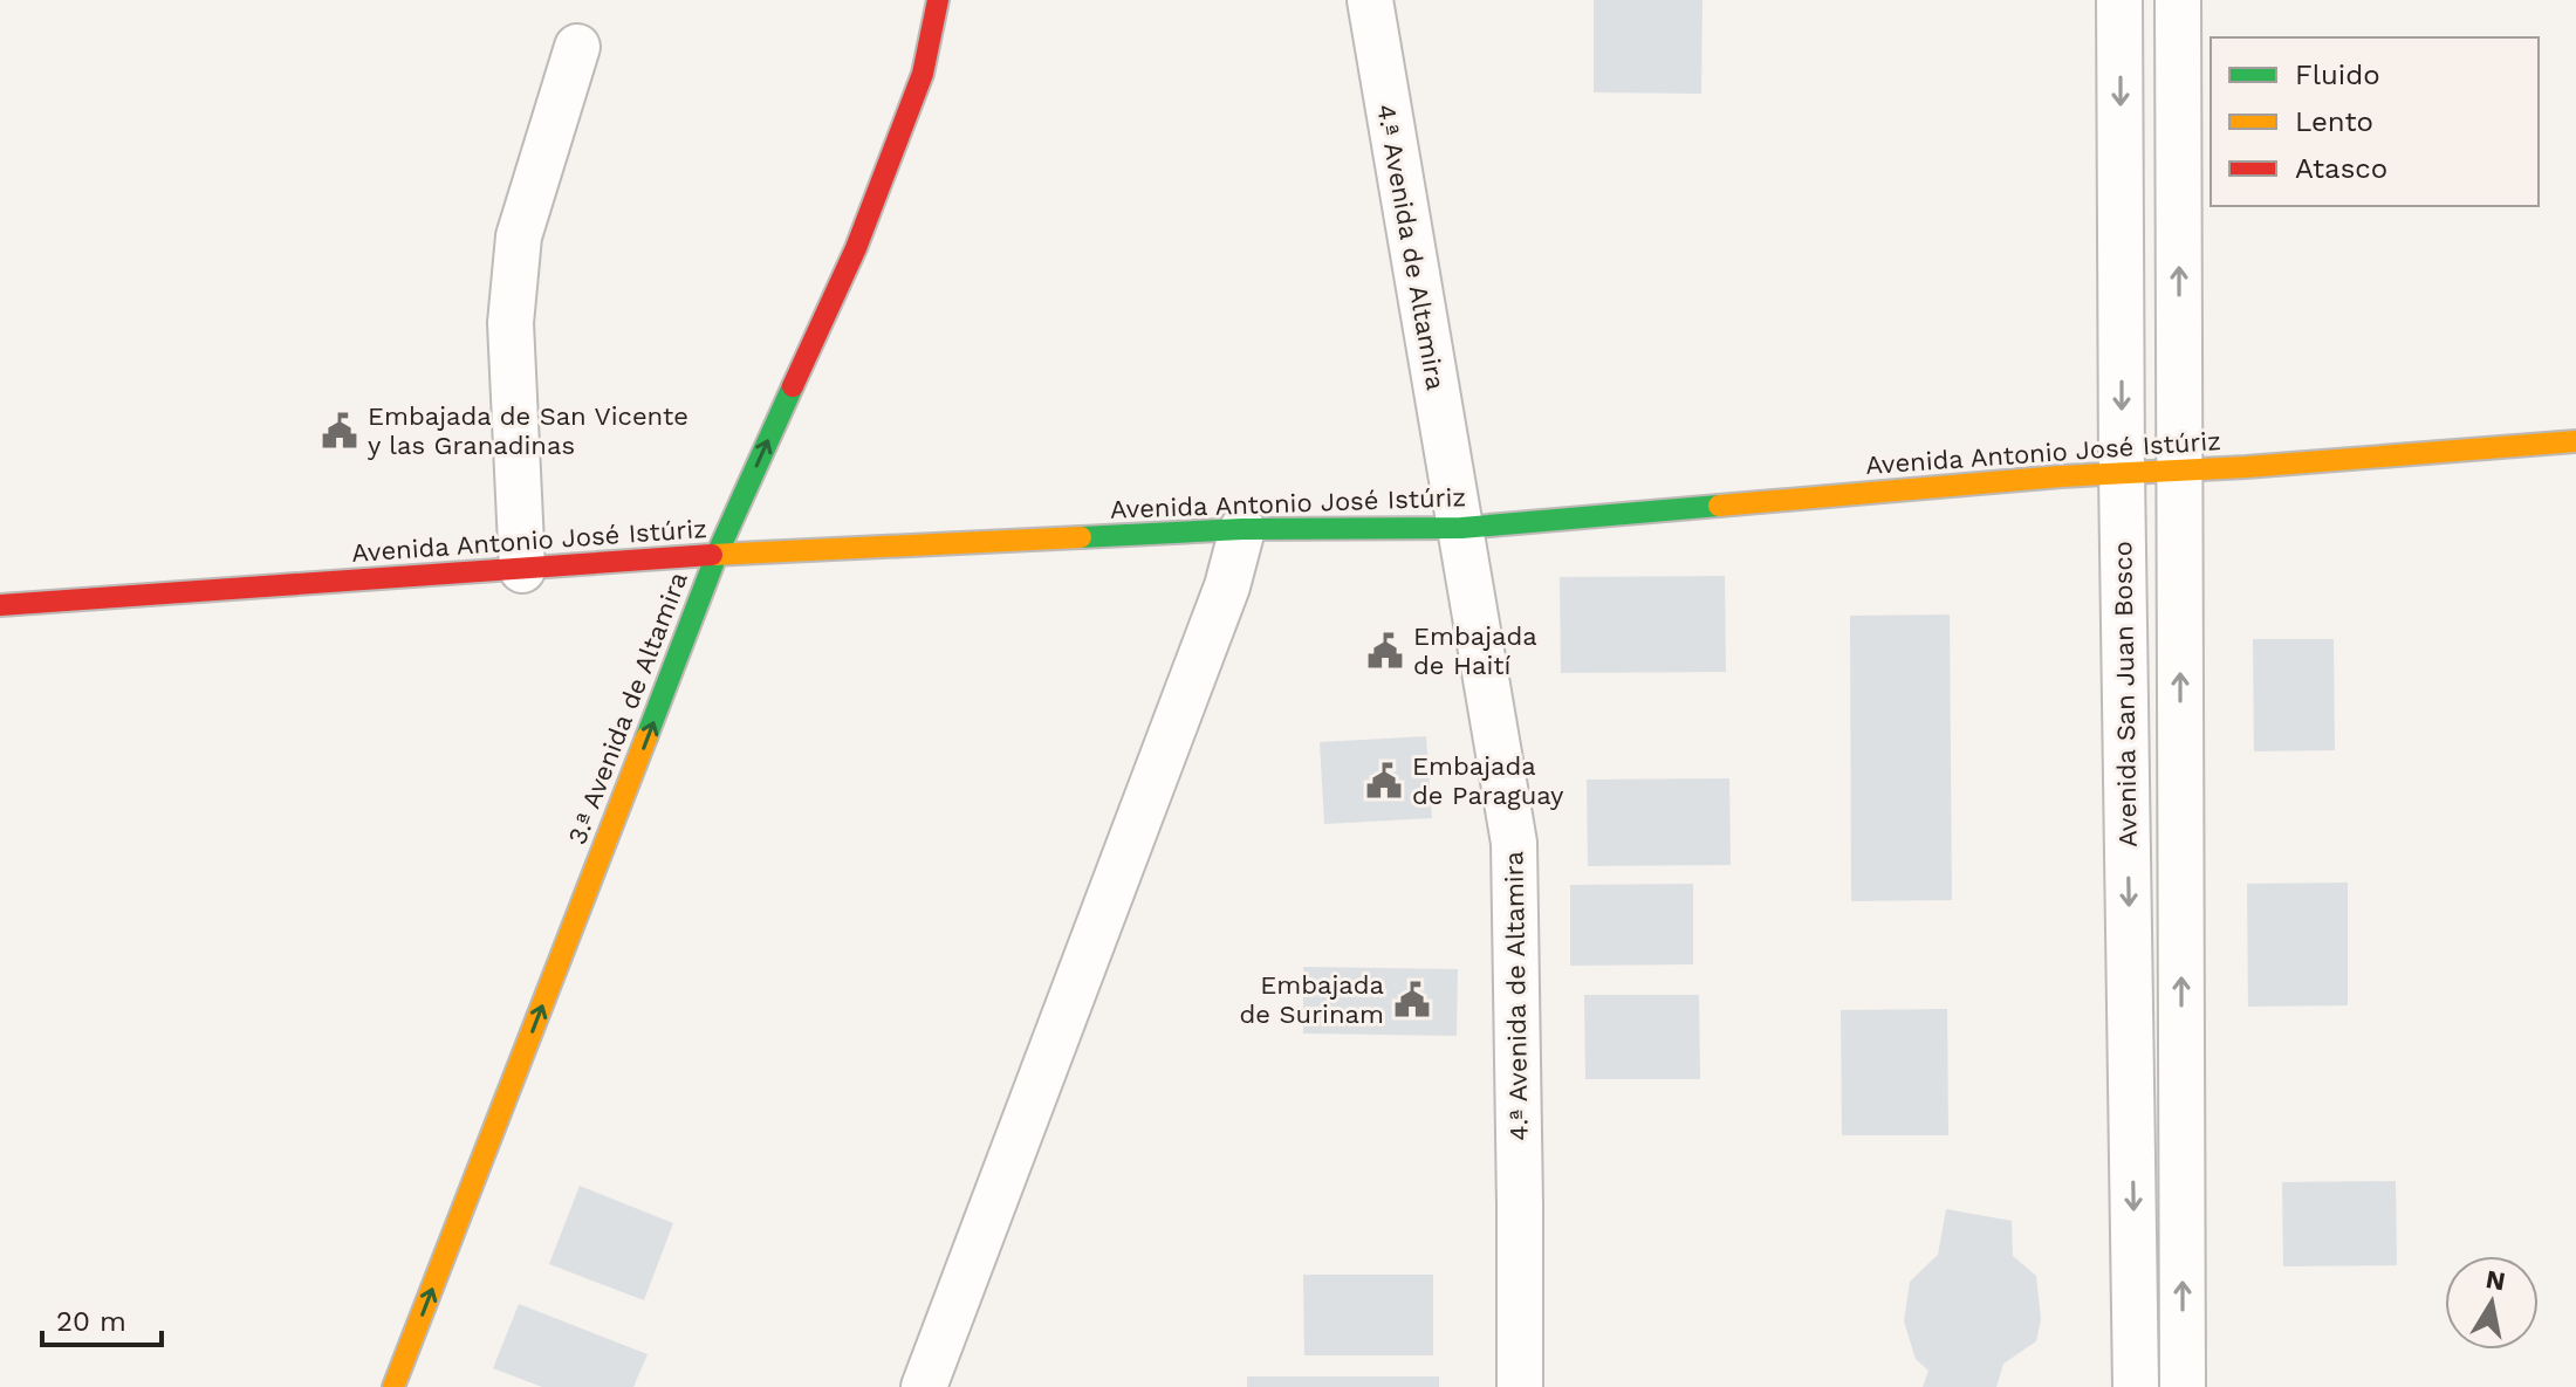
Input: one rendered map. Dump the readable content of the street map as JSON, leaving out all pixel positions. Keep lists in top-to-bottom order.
{
  "streets": {
    "street": [
      "4.ª Avenida de Altamira",
      "Avenida Antonio José Istúriz",
      "Avenida San Juan Bosco",
      "3.ª Avenida de Altamira"
    ]
  },
  "crossings": [
    ["4.ª Avenida de Altamira", "Avenida Antonio José Istúriz"],
    ["Avenida Antonio José Istúriz", "Avenida San Juan Bosco"],
    ["Avenida Antonio José Istúriz", "3.ª Avenida de Altamira"]
  ],
  "one_way": ["3.ª Avenida de Altamira"],
  "places": {
    "public building": [
      "Embajada de San Vicente y las Granadinas",
      "Embajada de Haití",
      "Embajada de Paraguay",
      "Embajada de Surinam"
    ]
  },
  "legend": ["Fluido", "Lento", "Atasco"],
  "scale_bar": "20 m",
  "north": "top"
}
